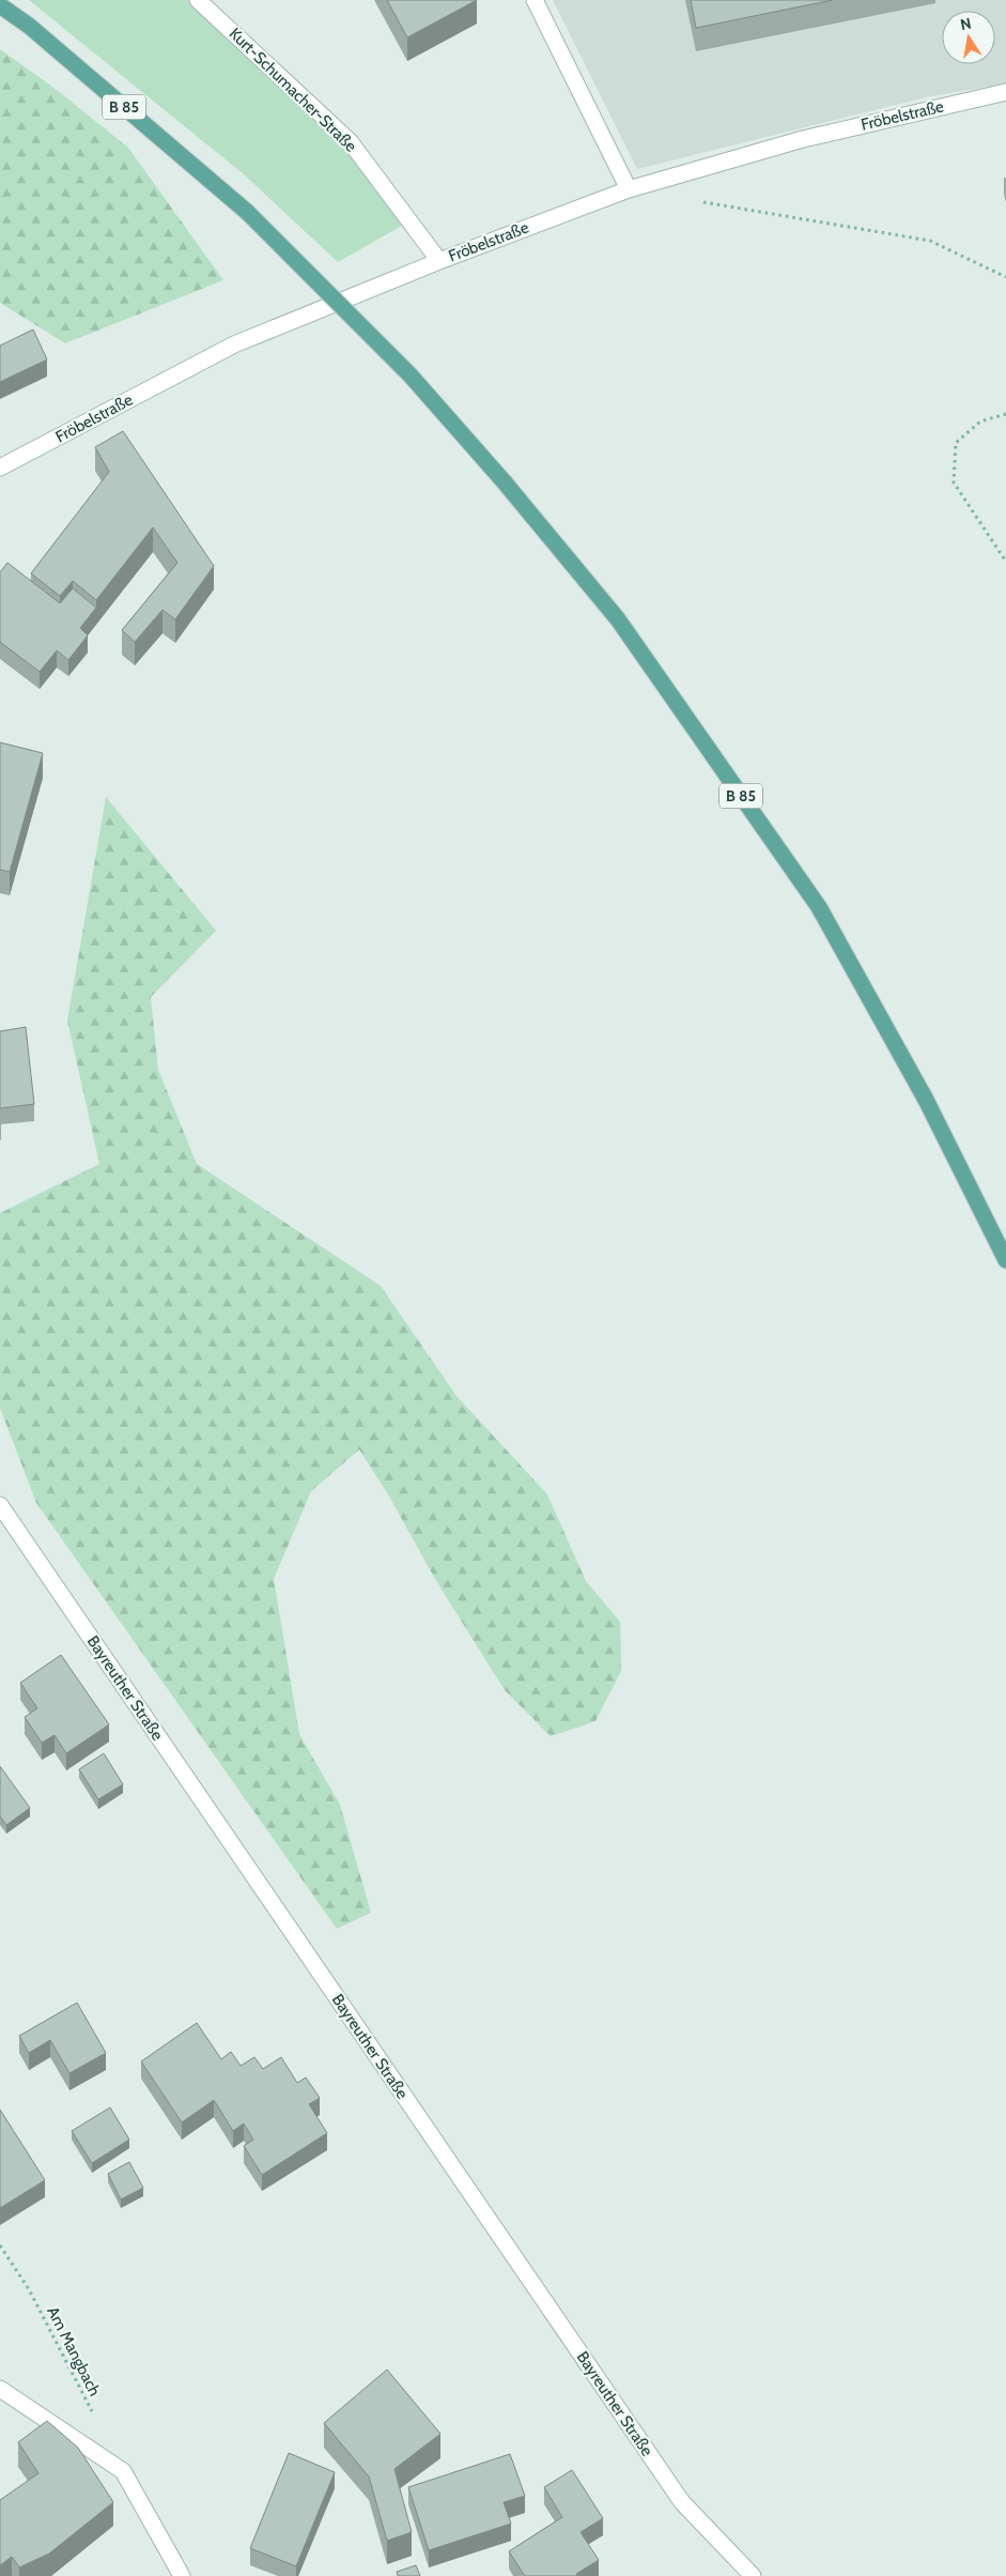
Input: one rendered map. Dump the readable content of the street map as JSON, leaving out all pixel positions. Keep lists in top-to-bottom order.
{
  "streets": {
    "main road": ["B 85"],
    "street": ["Kurt-Schumacher-Straße", "Fröbelstraße", "Bayreuther Straße"],
    "path": ["Am Mangbach"]
  },
  "crossings": [
    ["Kurt-Schumacher-Straße", "Fröbelstraße"]
  ],
  "north": "top"
}
